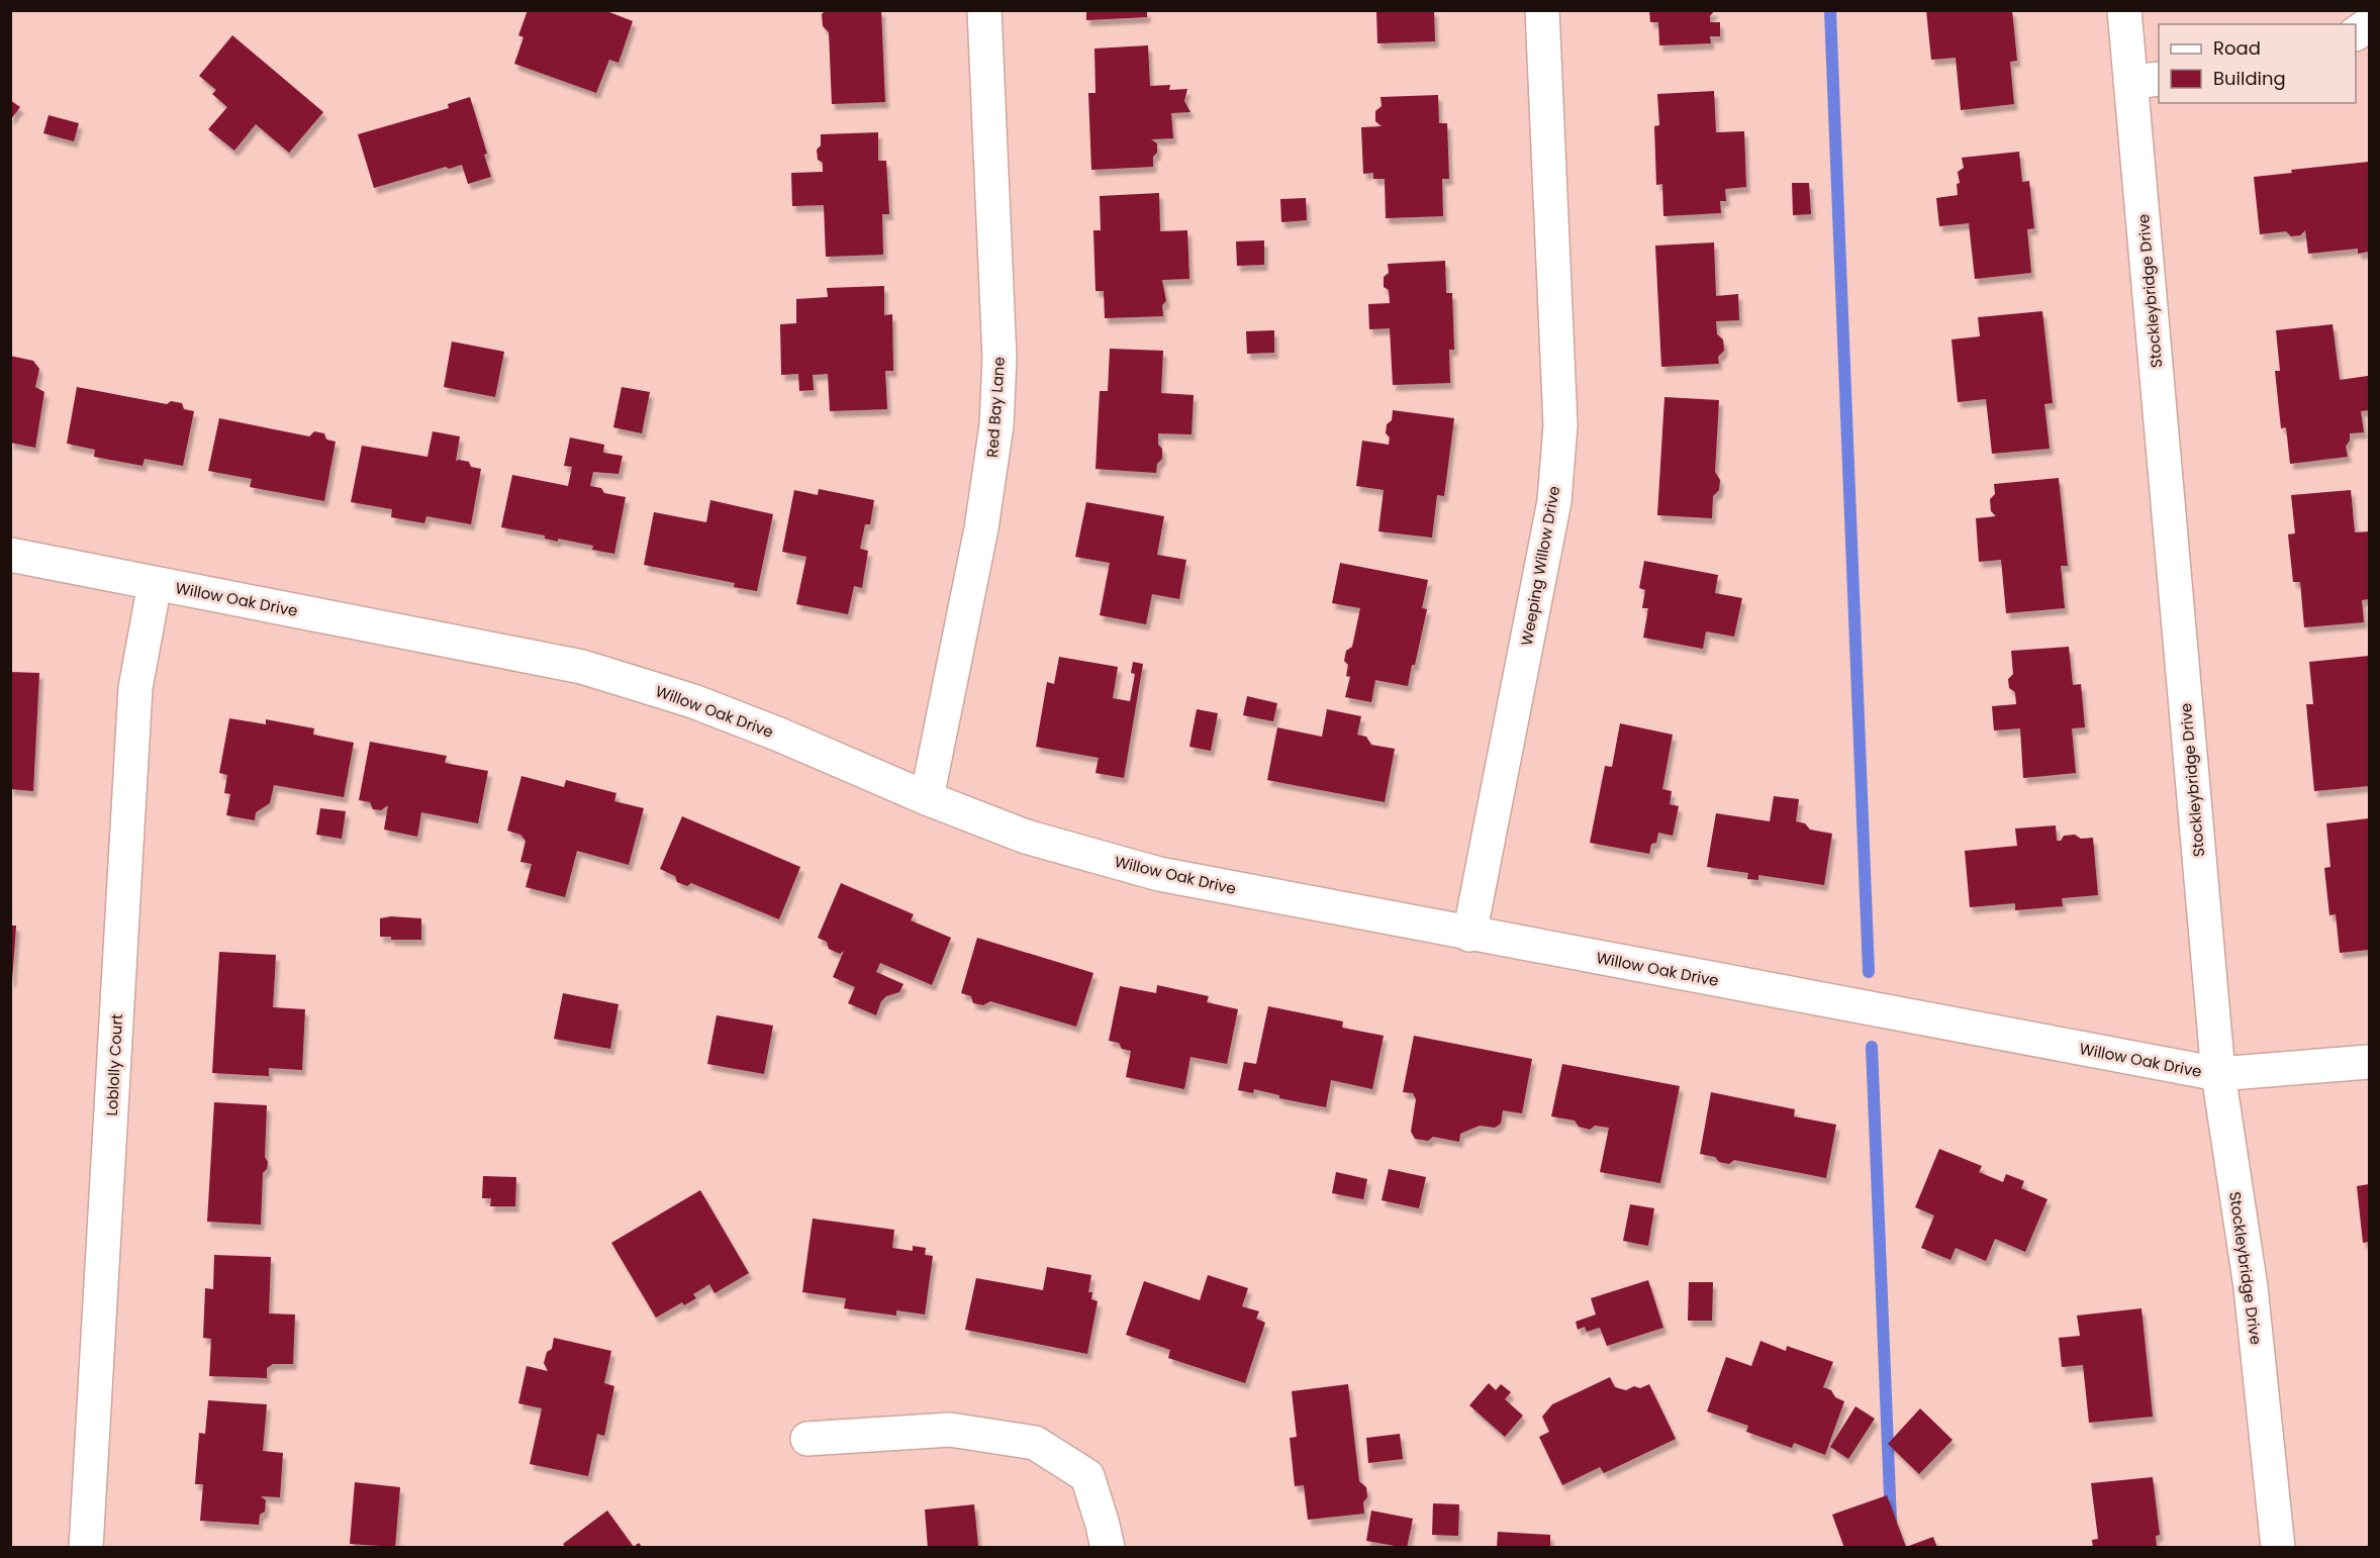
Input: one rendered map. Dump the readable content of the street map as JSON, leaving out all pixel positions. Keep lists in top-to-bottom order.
{
  "streets": {
    "street": [
      "Stockleybridge Drive",
      "Red Bay Lane",
      "Weeping Willow Drive",
      "Willow Oak Drive",
      "Loblolly Court"
    ]
  },
  "crossings": [
    ["Stockleybridge Drive", "Willow Oak Drive"],
    ["Red Bay Lane", "Willow Oak Drive"],
    ["Weeping Willow Drive", "Willow Oak Drive"],
    ["Willow Oak Drive", "Loblolly Court"]
  ],
  "legend": ["Road", "Building"]
}
